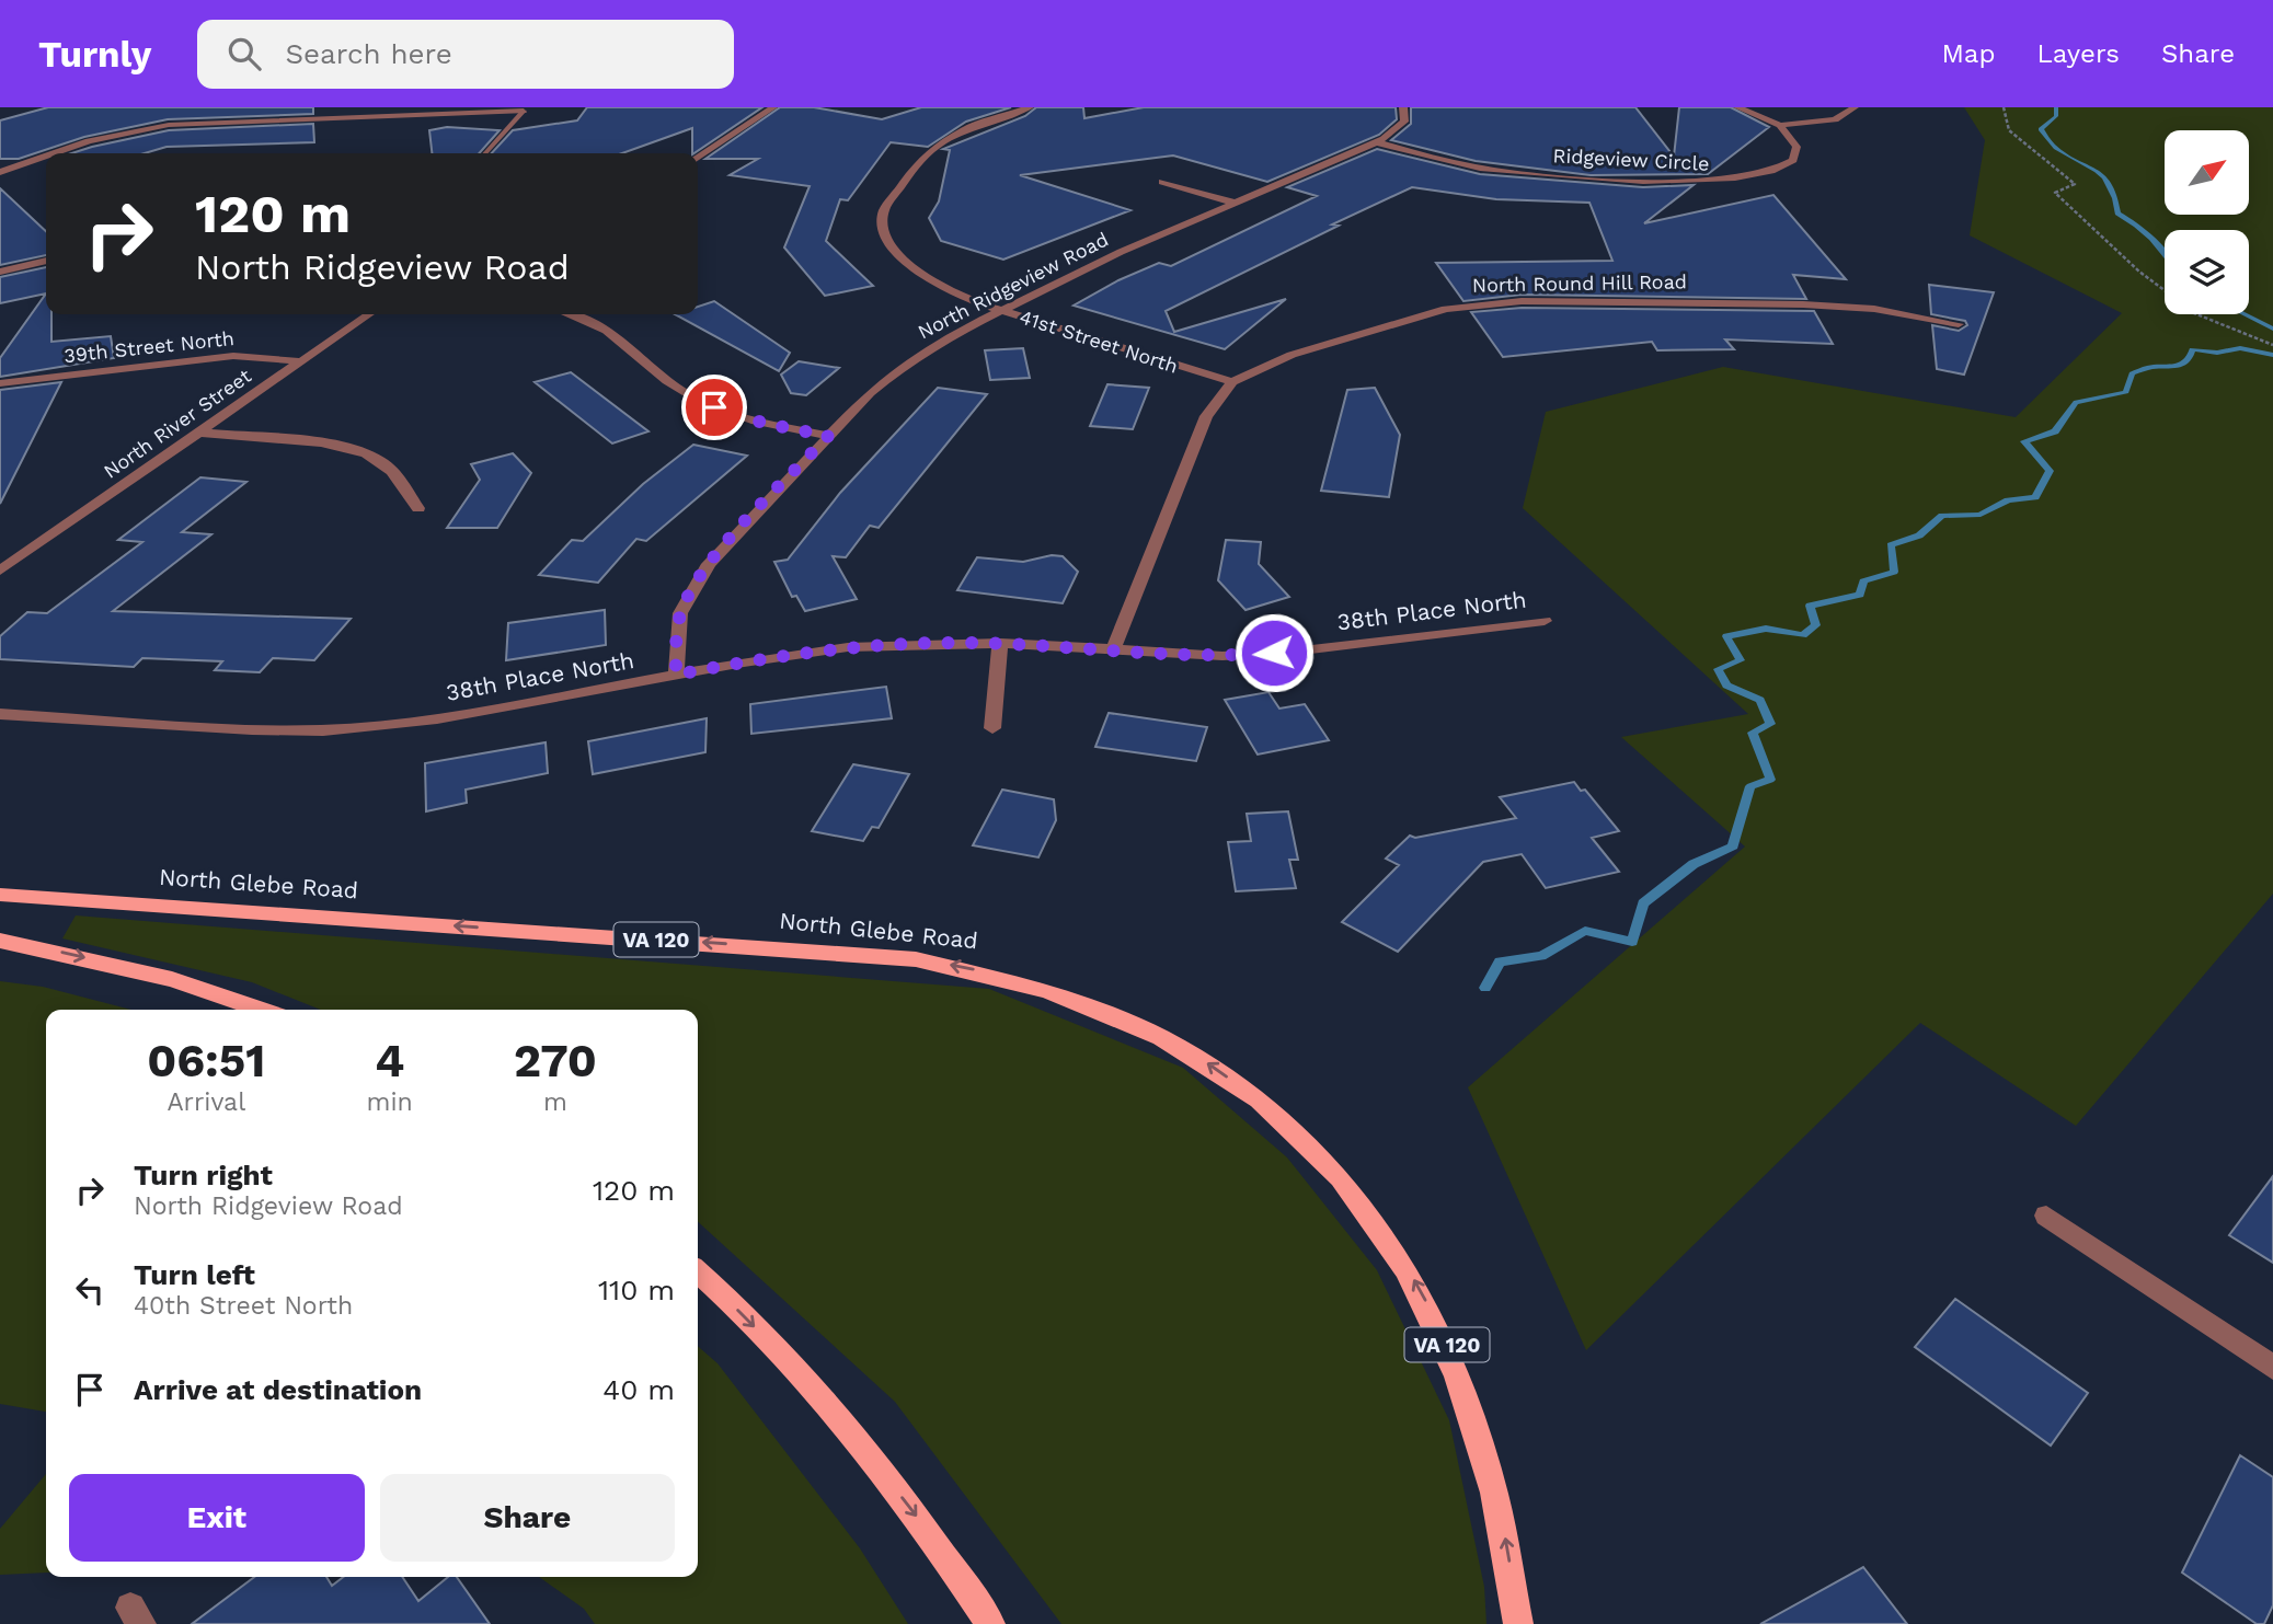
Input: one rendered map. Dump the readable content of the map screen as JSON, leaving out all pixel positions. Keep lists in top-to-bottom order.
{
  "streets": {
    "main road": ["North Glebe Road", "VA 120"],
    "street": [
      "Ridgeview Circle",
      "North Round Hill Road",
      "North Ridgeview Road",
      "41st Street North",
      "39th Street North",
      "North River Street",
      "38th Place North"
    ]
  },
  "crossings": [
    ["Ridgeview Circle", "North Ridgeview Road"],
    ["North Round Hill Road", "41st Street North"],
    ["North Round Hill Road", "38th Place North"],
    ["North Ridgeview Road", "41st Street North"],
    ["North Ridgeview Road", "38th Place North"],
    ["39th Street North", "North River Street"]
  ],
  "one_way": ["North Glebe Road"],
  "north": "top right",
  "page": {
    "header": "Turnly",
    "search": "Search here",
    "nav": ["Map", "Layers", "Share"],
    "turn": ["120 m", "North Ridgeview Road"],
    "eta": [
      "06:51",
      "Arrival",
      "4",
      "min",
      "270",
      "m"
    ],
    "list": [
      {
        "name": "Turn right",
        "note": "North Ridgeview Road",
        "value": "120 m"
      },
      {
        "name": "Turn left",
        "note": "40th Street North",
        "value": "110 m"
      },
      {
        "name": "Arrive at destination",
        "value": "40 m"
      }
    ],
    "buttons": ["Exit", "Share"]
  }
}
